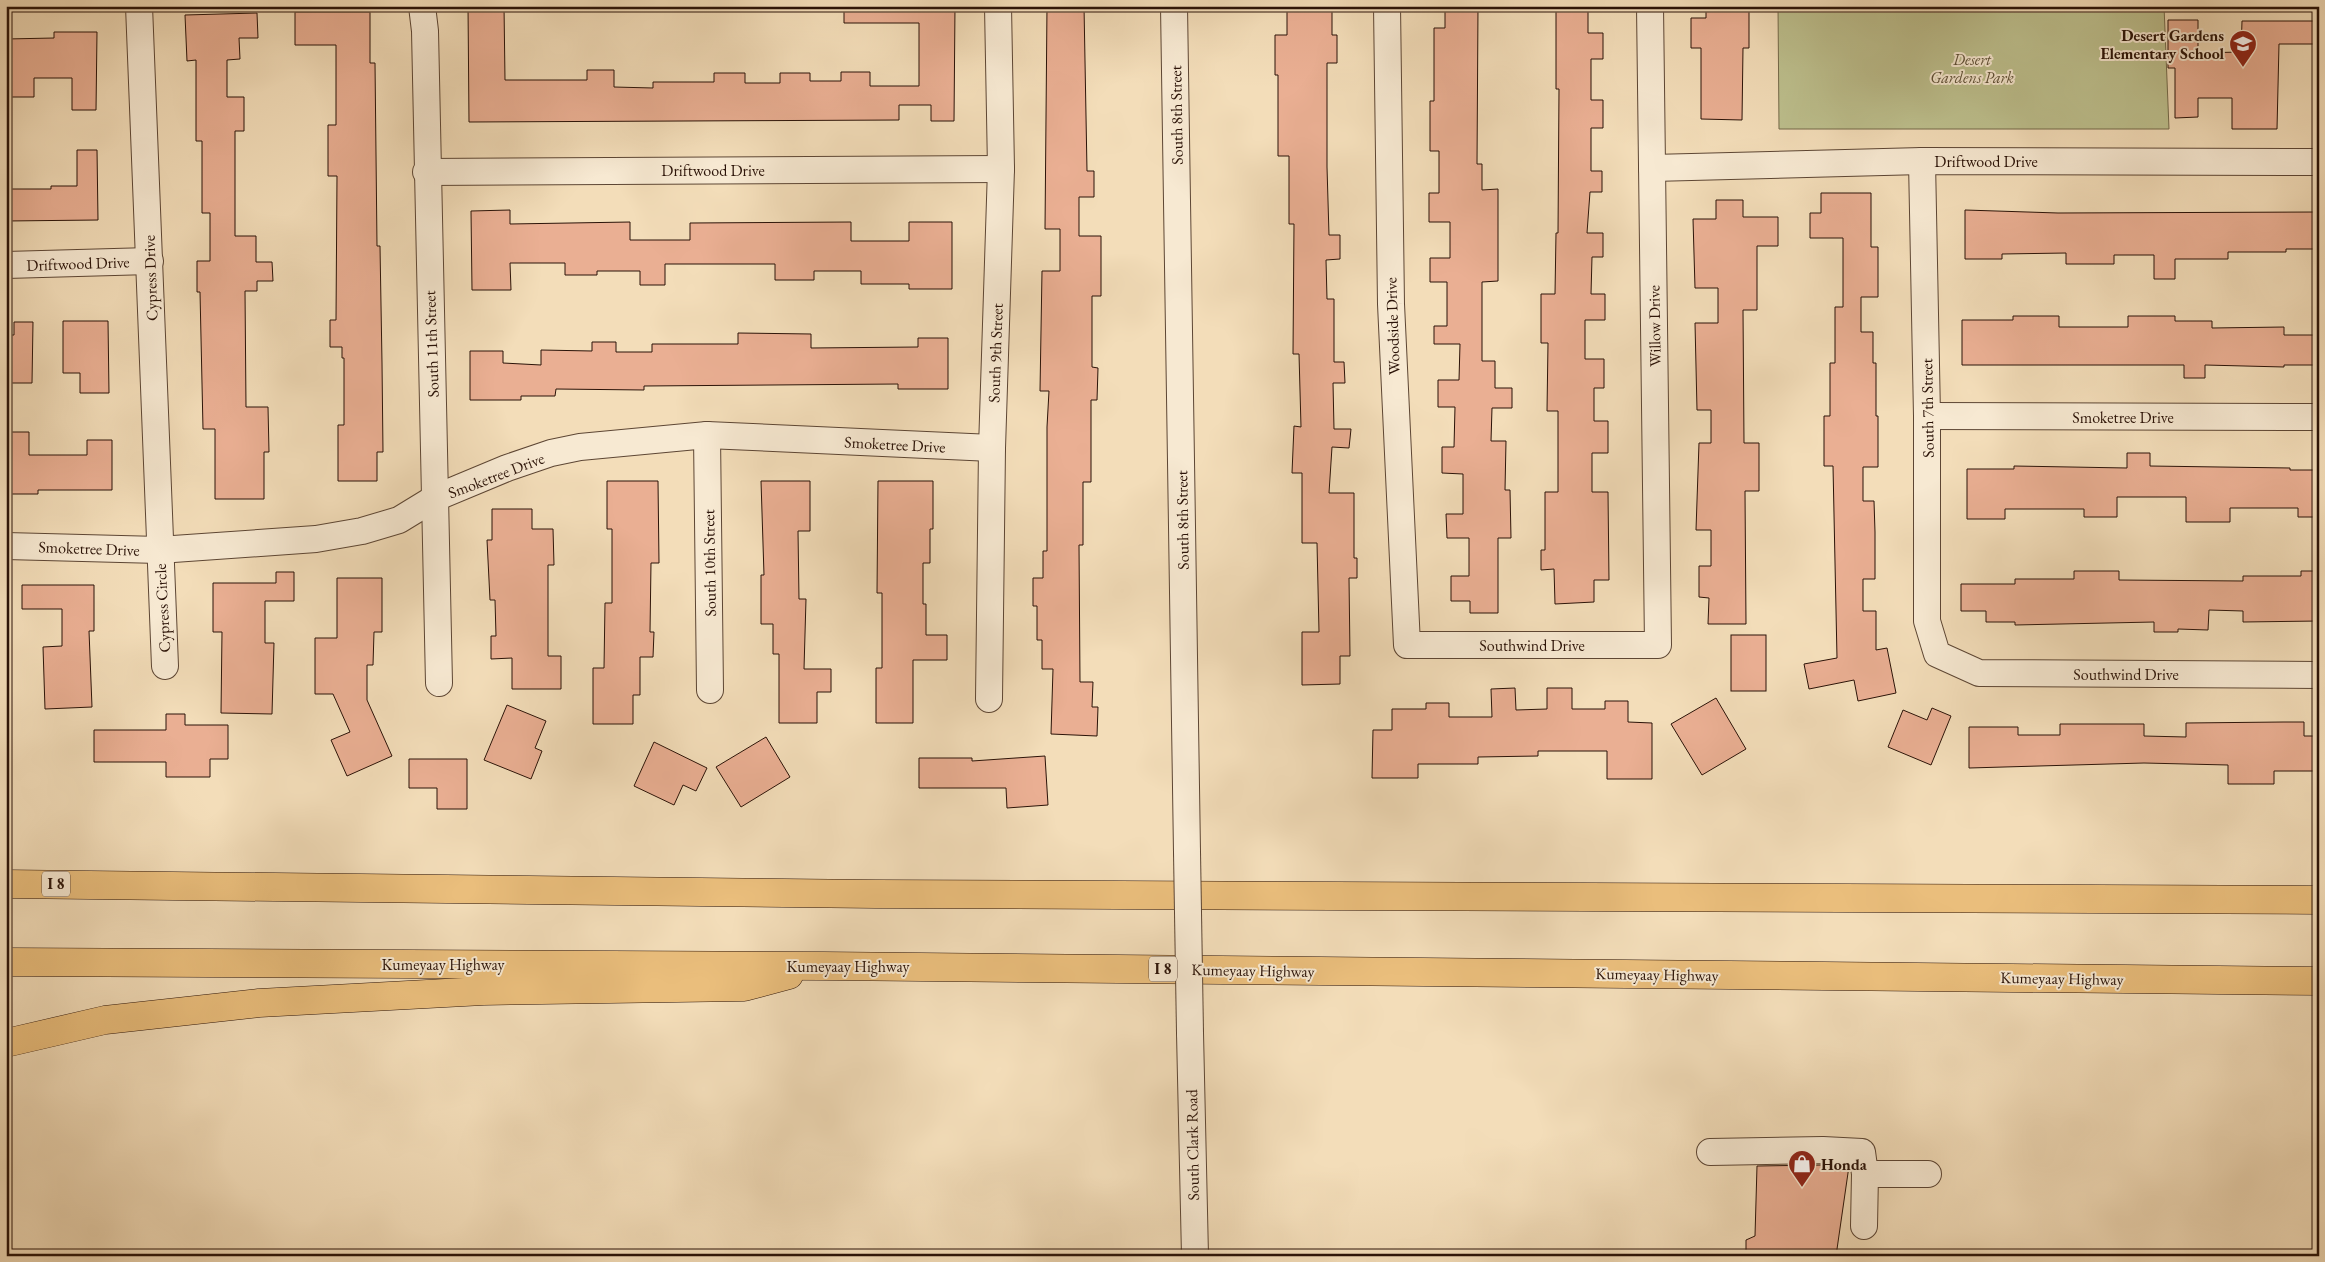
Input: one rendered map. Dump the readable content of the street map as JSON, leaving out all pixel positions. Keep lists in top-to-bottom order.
{
  "streets": {
    "highway": ["I 8", "Kumeyaay Highway"],
    "street": [
      "South 8th Street",
      "Driftwood Drive",
      "Cypress Drive",
      "Woodside Drive",
      "Willow Drive",
      "South 11th Street",
      "South 9th Street",
      "South 7th Street",
      "Smoketree Drive",
      "South 10th Street",
      "Cypress Circle",
      "Southwind Drive",
      "South Clark Road"
    ]
  },
  "crossings": [
    ["South 8th Street", "South Clark Road"],
    ["Driftwood Drive", "Cypress Drive"],
    ["Driftwood Drive", "Willow Drive"],
    ["Driftwood Drive", "South 11th Street"],
    ["Driftwood Drive", "South 9th Street"],
    ["Driftwood Drive", "South 7th Street"],
    ["Cypress Drive", "Smoketree Drive"],
    ["Cypress Drive", "Cypress Circle"],
    ["Woodside Drive", "Southwind Drive"],
    ["Willow Drive", "Southwind Drive"],
    ["South 11th Street", "Smoketree Drive"],
    ["South 9th Street", "Smoketree Drive"],
    ["South 7th Street", "Smoketree Drive"],
    ["South 7th Street", "Southwind Drive"],
    ["Smoketree Drive", "South 10th Street"],
    ["Smoketree Drive", "Cypress Circle"]
  ],
  "parks": ["Desert Gardens Park"],
  "places": {
    "school or university": ["Desert Gardens Elementary School"],
    "shop": ["Honda"]
  }
}
